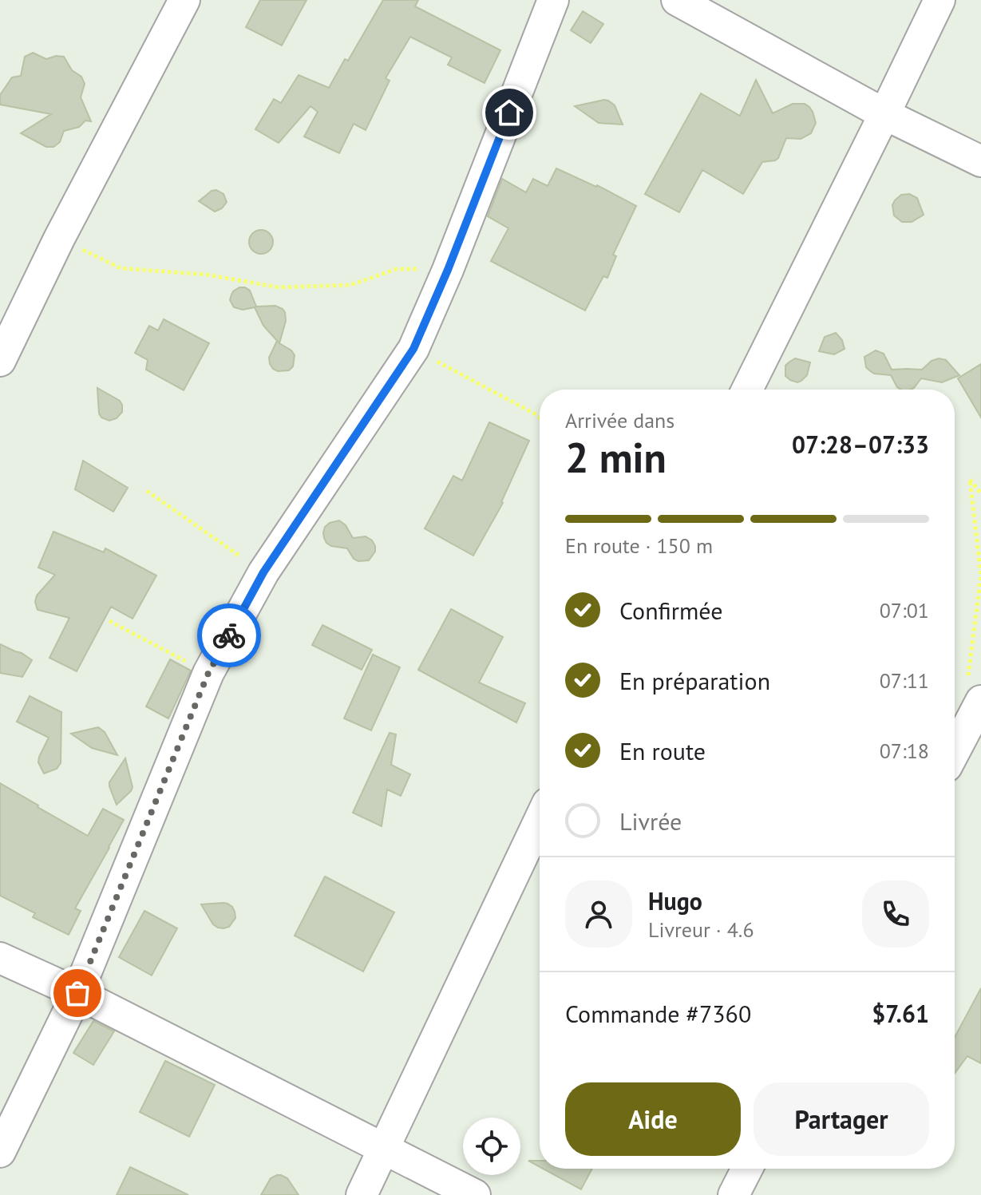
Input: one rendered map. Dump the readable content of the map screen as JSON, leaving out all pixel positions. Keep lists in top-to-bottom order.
{
  "page": {
    "heading": ["2 min", "Arrivée dans", "07:28–07:33"],
    "panel": [
      "Hugo",
      "Livreur · 4.6",
      "Commande #7360",
      "$7.61"
    ],
    "bar": "En route · 150 m",
    "list": [
      ["Confirmée", "07:01"],
      ["En préparation", "07:11"],
      ["En route", "07:18"],
      "Livrée"
    ],
    "buttons": ["Aide", "Partager"]
  }
}
